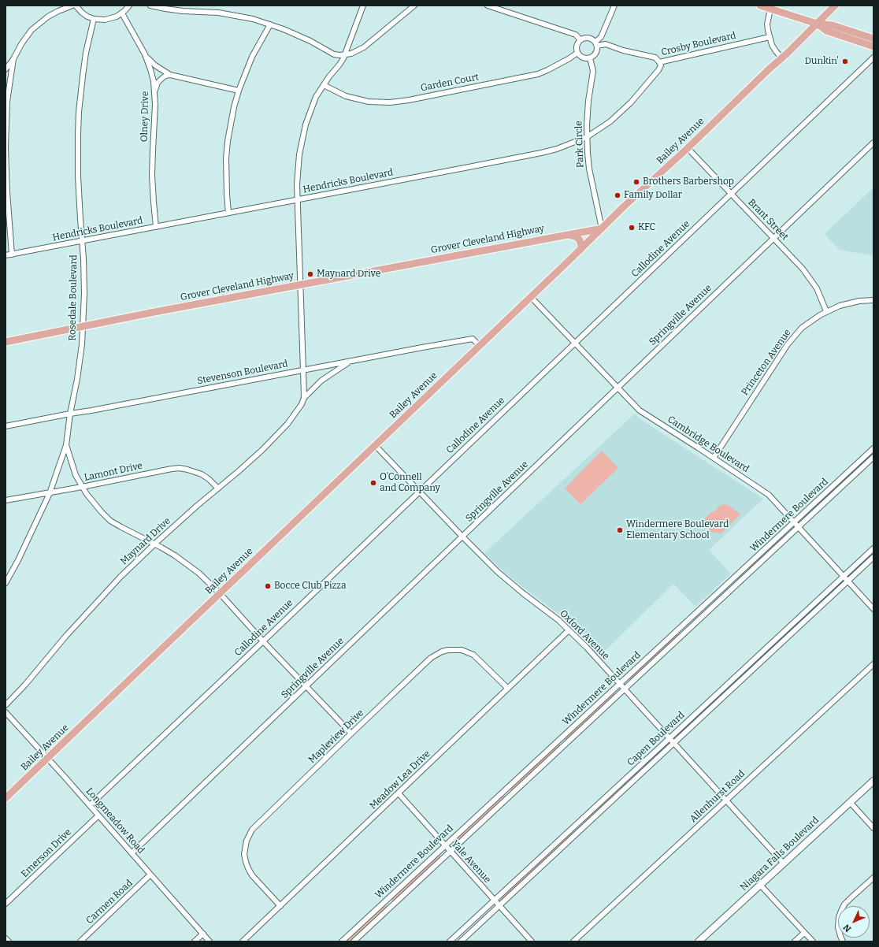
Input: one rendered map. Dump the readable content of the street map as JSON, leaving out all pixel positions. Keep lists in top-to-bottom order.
{
  "streets": {
    "main road": ["Bailey Avenue", "Grover Cleveland Highway", "Niagara Falls Boulevard"],
    "street": [
      "Crosby Boulevard",
      "Garden Court",
      "Olney Drive",
      "Park Circle",
      "Hendricks Boulevard",
      "Brant Street",
      "Callodine Avenue",
      "Rosedale Boulevard",
      "Springville Avenue",
      "Princeton Avenue",
      "Stevenson Boulevard",
      "Cambridge Boulevard",
      "Lamont Drive",
      "Windermere Boulevard",
      "Maynard Drive",
      "Oxford Avenue",
      "Mapleview Drive",
      "Capen Boulevard",
      "Meadow Lea Drive",
      "Allenhurst Road",
      "Longmeadow Road",
      "Emerson Drive",
      "Yale Avenue",
      "Carmen Road"
    ]
  },
  "crossings": [
    ["Crosby Boulevard", "Garden Court"],
    ["Crosby Boulevard", "Park Circle"],
    ["Crosby Boulevard", "Hendricks Boulevard"],
    ["Garden Court", "Park Circle"],
    ["Garden Court", "Maynard Drive"],
    ["Olney Drive", "Hendricks Boulevard"],
    ["Bailey Avenue", "Park Circle"],
    ["Bailey Avenue", "Brant Street"],
    ["Bailey Avenue", "Grover Cleveland Highway"],
    ["Bailey Avenue", "Stevenson Boulevard"],
    ["Bailey Avenue", "Cambridge Boulevard"],
    ["Bailey Avenue", "Oxford Avenue"],
    ["Bailey Avenue", "Longmeadow Road"],
    ["Park Circle", "Hendricks Boulevard"],
    ["Park Circle", "Grover Cleveland Highway"],
    ["Hendricks Boulevard", "Rosedale Boulevard"],
    ["Hendricks Boulevard", "Maynard Drive"],
    ["Brant Street", "Callodine Avenue"],
    ["Brant Street", "Springville Avenue"],
    ["Brant Street", "Princeton Avenue"],
    ["Grover Cleveland Highway", "Rosedale Boulevard"],
    ["Grover Cleveland Highway", "Maynard Drive"],
    ["Callodine Avenue", "Cambridge Boulevard"],
    ["Callodine Avenue", "Oxford Avenue"],
    ["Callodine Avenue", "Longmeadow Road"],
    ["Rosedale Boulevard", "Stevenson Boulevard"],
    ["Rosedale Boulevard", "Lamont Drive"],
    ["Springville Avenue", "Cambridge Boulevard"],
    ["Springville Avenue", "Oxford Avenue"],
    ["Springville Avenue", "Longmeadow Road"],
    ["Princeton Avenue", "Cambridge Boulevard"],
    ["Stevenson Boulevard", "Maynard Drive"],
    ["Cambridge Boulevard", "Windermere Boulevard"],
    ["Cambridge Boulevard", "Capen Boulevard"],
    ["Lamont Drive", "Maynard Drive"],
    ["Windermere Boulevard", "Oxford Avenue"],
    ["Windermere Boulevard", "Yale Avenue"],
    ["Oxford Avenue", "Capen Boulevard"],
    ["Oxford Avenue", "Meadow Lea Drive"],
    ["Oxford Avenue", "Allenhurst Road"],
    ["Oxford Avenue", "Niagara Falls Boulevard"],
    ["Mapleview Drive", "Meadow Lea Drive"],
    ["Capen Boulevard", "Yale Avenue"],
    ["Meadow Lea Drive", "Yale Avenue"],
    ["Longmeadow Road", "Emerson Drive"],
    ["Longmeadow Road", "Carmen Road"]
  ],
  "places": [
    "Dunkin'",
    "Brothers Barbershop",
    "Family Dollar",
    "KFC",
    "Maynard Drive",
    "O’Connell and Company",
    "Windermere Boulevard Elementary School",
    "Bocce Club Pizza"
  ],
  "north": "bottom left"
}
